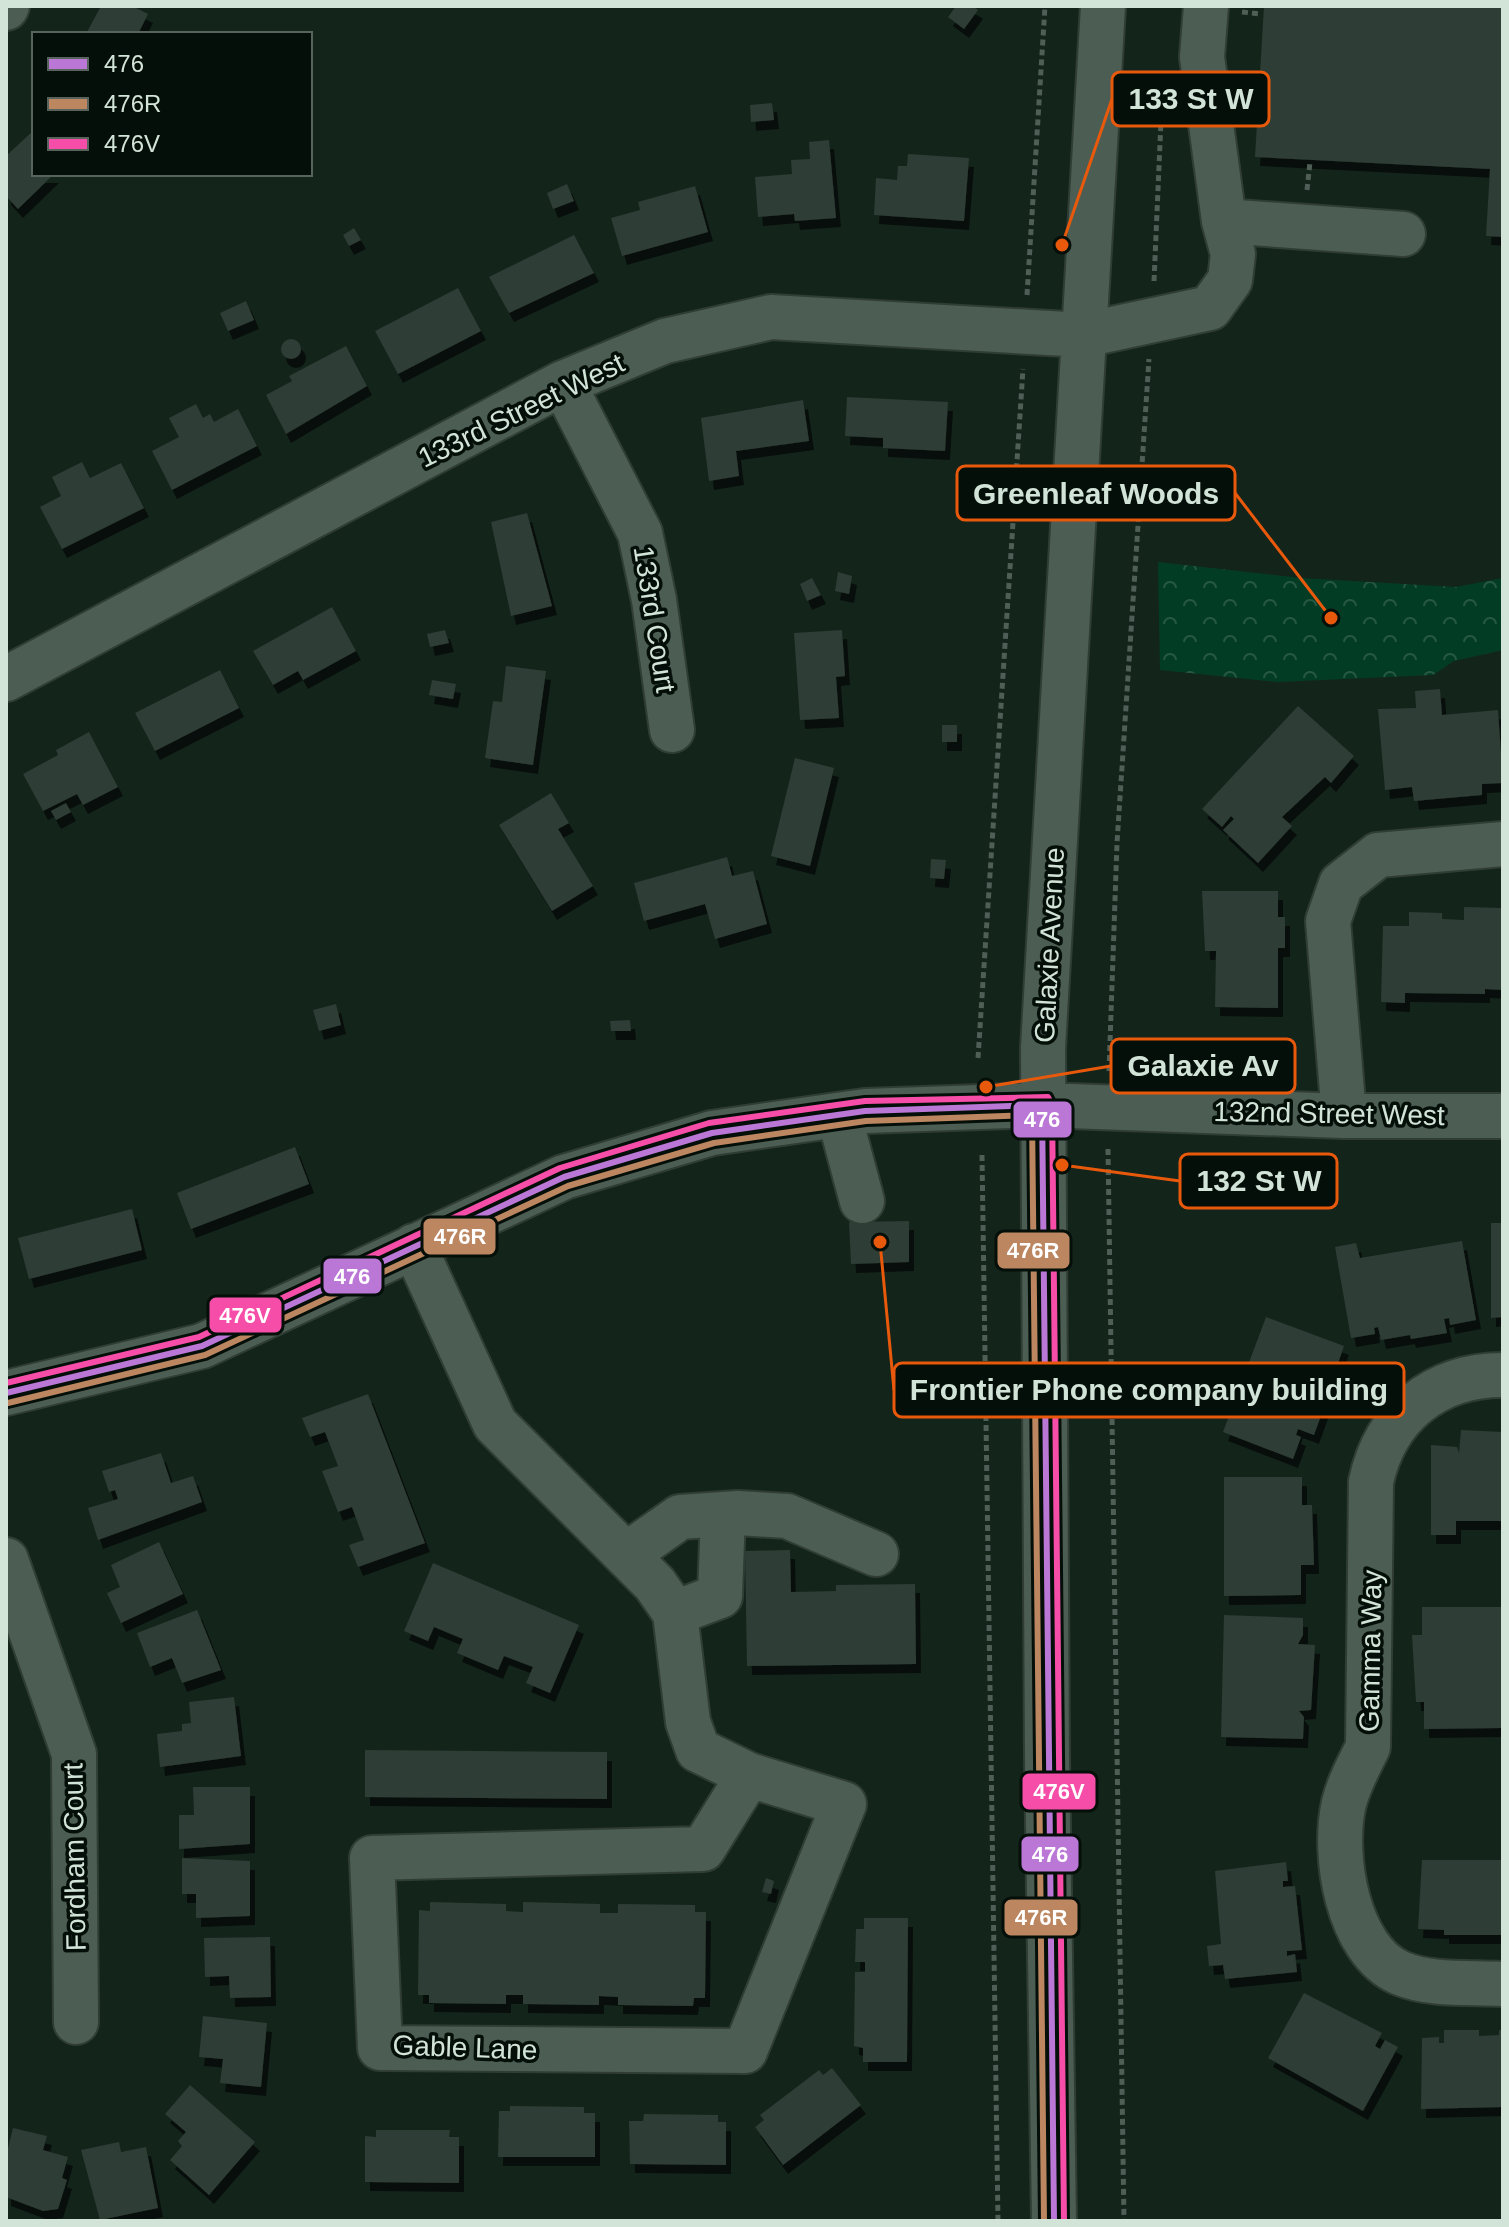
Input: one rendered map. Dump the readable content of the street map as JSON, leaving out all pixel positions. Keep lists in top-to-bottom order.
{
  "streets": {
    "street": [
      "133rd Street West",
      "133rd Court",
      "Galaxie Avenue",
      "132nd Street West",
      "Gamma Way",
      "Fordham Court",
      "Gable Lane"
    ]
  },
  "crossings": [
    ["133rd Street West", "133rd Court"],
    ["133rd Street West", "Galaxie Avenue"],
    ["Galaxie Avenue", "132nd Street West"]
  ],
  "places": [
    "133 St W",
    "Greenleaf Woods",
    "Galaxie Av",
    "132 St W",
    "Frontier Phone company building"
  ],
  "lines": ["transit line 476V", "transit line 476", "transit line 476R"],
  "legend": ["476", "476R", "476V"]
}
